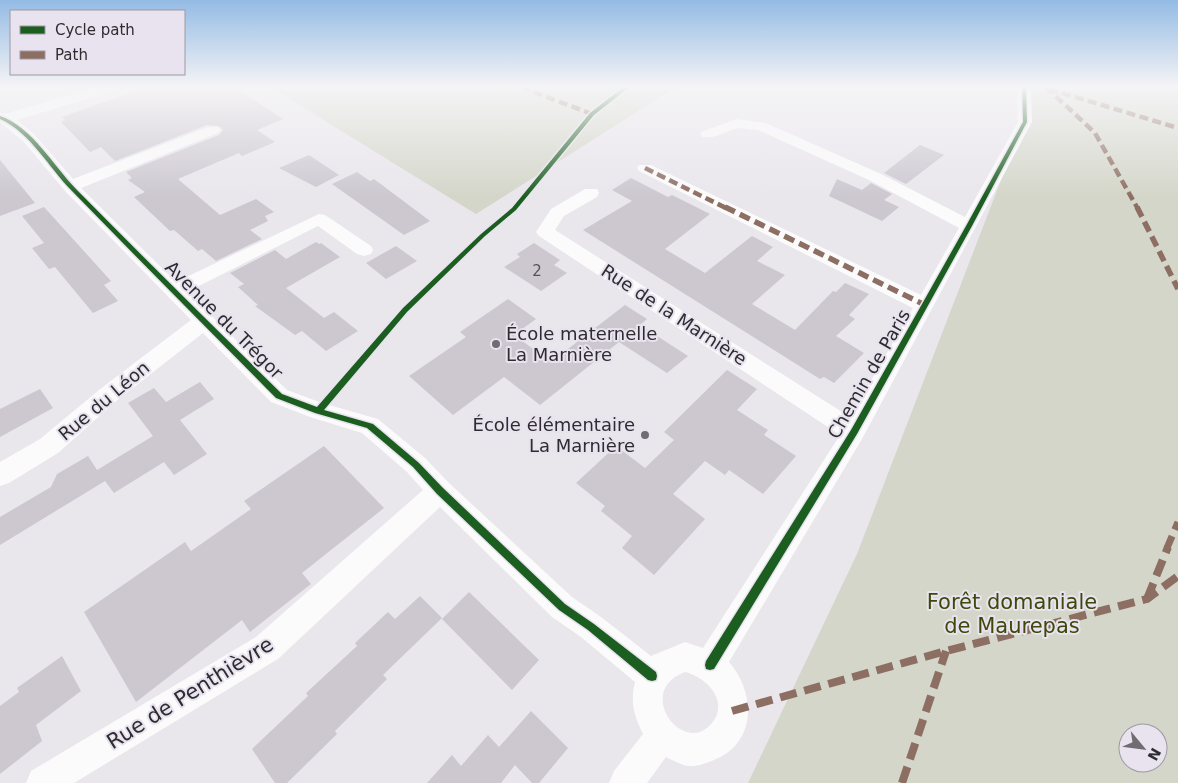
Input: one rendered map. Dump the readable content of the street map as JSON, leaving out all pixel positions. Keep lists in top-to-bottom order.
{
  "streets": {
    "street": [
      "Rue de la Marnière",
      "Avenue du Trégor",
      "Chemin de Paris",
      "Rue du Léon",
      "Rue de Penthièvre"
    ]
  },
  "crossings": [
    ["Rue de la Marnière", "Chemin de Paris"],
    ["Avenue du Trégor", "Chemin de Paris"],
    ["Avenue du Trégor", "Rue du Léon"],
    ["Avenue du Trégor", "Rue de Penthièvre"]
  ],
  "parks": ["Forêt domaniale de Maurepas"],
  "places": ["École maternelle La Marnière", "École élémentaire La Marnière"],
  "house_numbers": ["2"],
  "legend": ["Cycle path", "Path"],
  "north": "bottom right"
}
